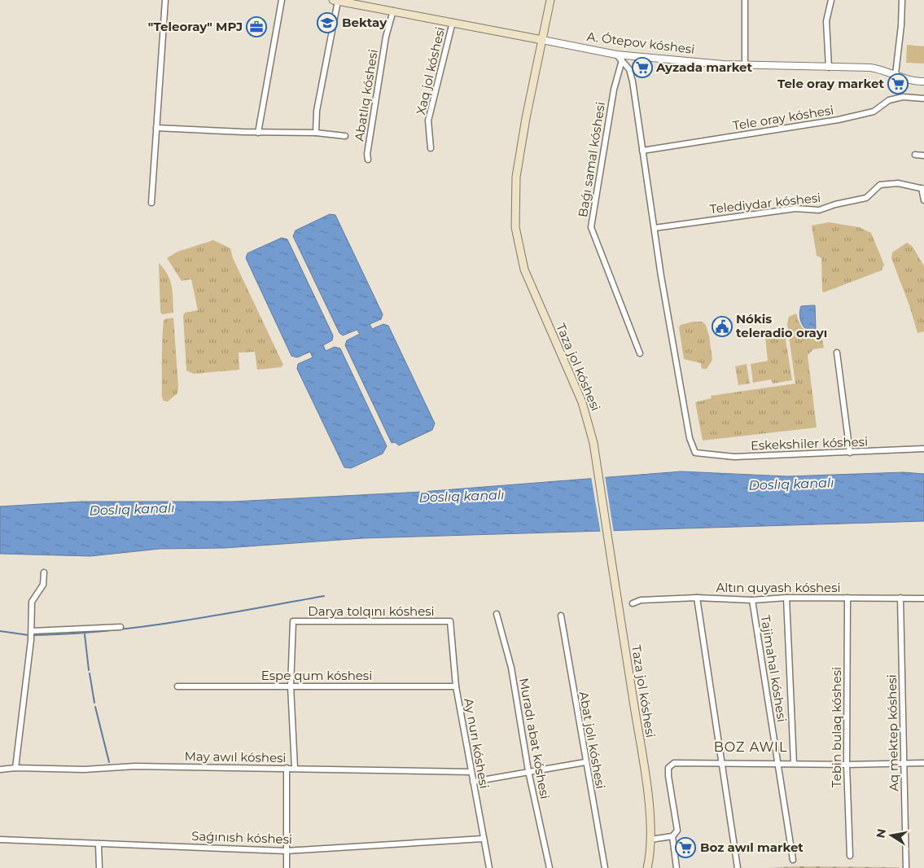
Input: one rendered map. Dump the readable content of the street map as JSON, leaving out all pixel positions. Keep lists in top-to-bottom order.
{
  "streets": {
    "main road": ["A. Ótepov kóshesi", "Taza jol kóshesi"],
    "street": [
      "Xaq jol kóshesi",
      "Abatlıq kóshesi",
      "Tele oray kóshesi",
      "Baǵı samal kóshesi",
      "Telediydar kóshesi",
      "Eskekshiler kóshesi",
      "Altın quyash kóshesi",
      "Darya tolqını kóshesi",
      "Tajimahal kóshesi",
      "Espe qum kóshesi",
      "Tebin bulaq kóshesi",
      "Aq mektep kóshesi",
      "Muradı abat kóshesi",
      "Abat jolı kóshesi",
      "Ay nurı kóshesi",
      "May awıl kóshesi",
      "Saǵınısh kóshesi"
    ]
  },
  "crossings": [
    ["A. Ótepov kóshesi", "Xaq jol kóshesi"],
    ["A. Ótepov kóshesi", "Abatlıq kóshesi"],
    ["A. Ótepov kóshesi", "Taza jol kóshesi"],
    ["Telediydar kóshesi", "Eskekshiler kóshesi"],
    ["Altın quyash kóshesi", "Tajimahal kóshesi"],
    ["Altın quyash kóshesi", "Tebin bulaq kóshesi"],
    ["Altın quyash kóshesi", "Aq mektep kóshesi"],
    ["Darya tolqını kóshesi", "Espe qum kóshesi"],
    ["Darya tolqını kóshesi", "Ay nurı kóshesi"],
    ["Espe qum kóshesi", "Ay nurı kóshesi"],
    ["Ay nurı kóshesi", "May awıl kóshesi"],
    ["Ay nurı kóshesi", "Saǵınısh kóshesi"]
  ],
  "districts": ["BOZ AWIL"],
  "water": ["Doslıq kanalı"],
  "places": {
    "school or university": ["Bektay"],
    "office": ["\"Teleoray\" MPJ"],
    "supermarket": ["Ayzada market", "Tele oray market", "Boz awıl market"],
    "public building": ["Nókis teleradio orayı"]
  },
  "north": "left"
}
